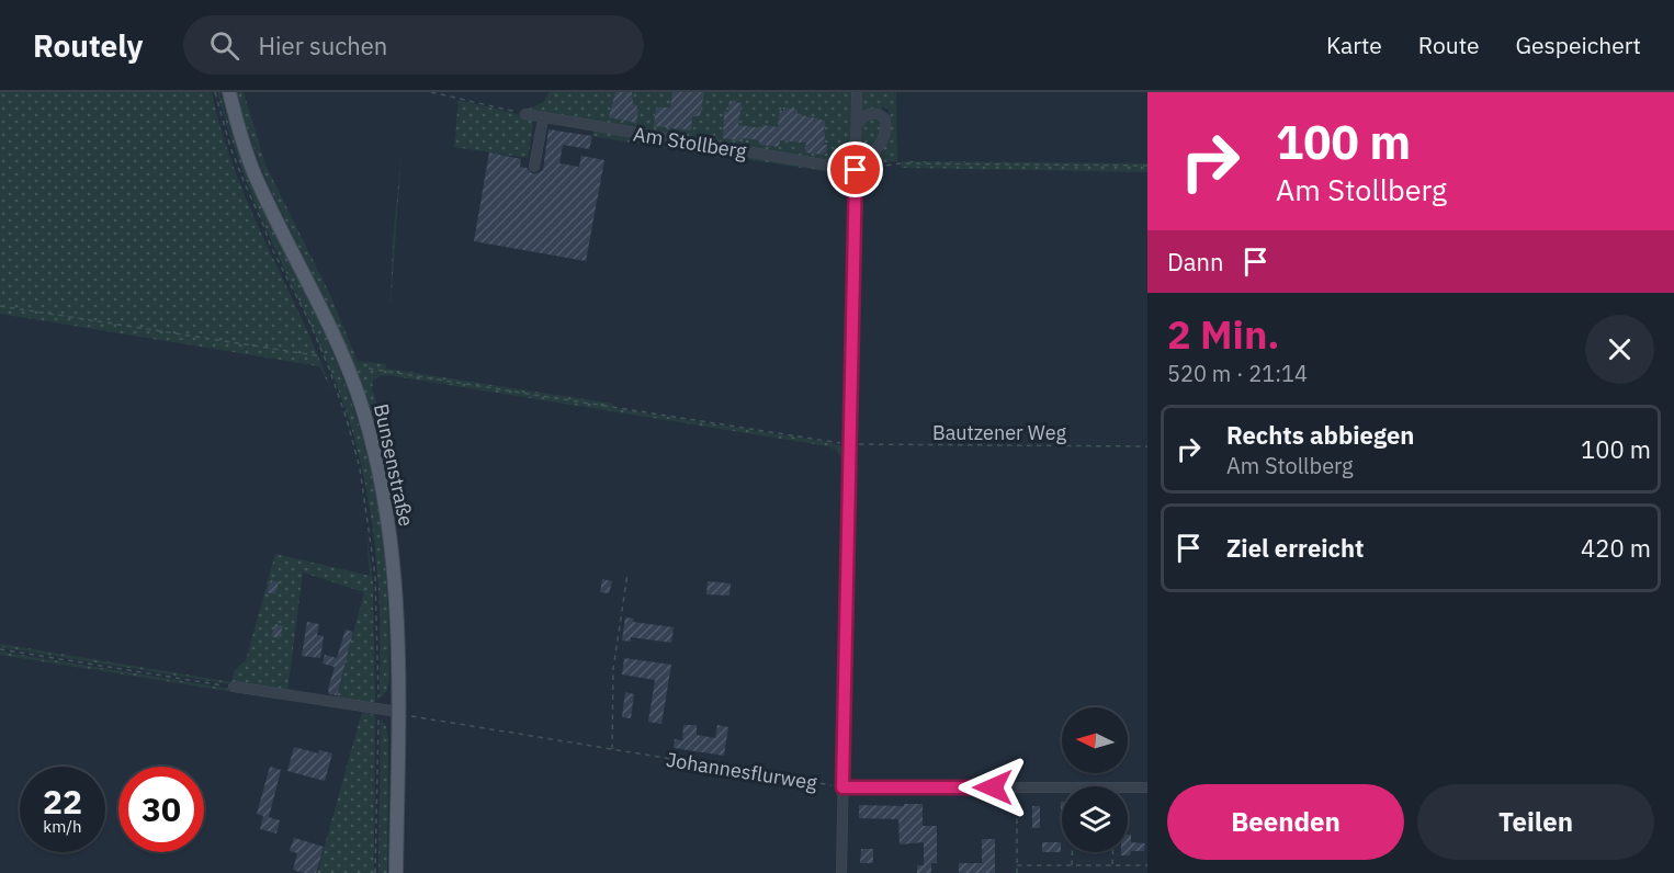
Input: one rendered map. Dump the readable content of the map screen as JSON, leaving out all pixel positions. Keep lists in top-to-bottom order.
{
  "streets": {
    "main road": ["Bunsenstraße"],
    "street": ["Am Stollberg", "Johannesflurweg"],
    "path": ["Bautzener Weg"]
  },
  "crossings": [
    ["Bunsenstraße", "Johannesflurweg"]
  ],
  "north": "left",
  "page": {
    "header": "Routely",
    "search": "Hier suchen",
    "nav": ["Karte", "Route", "Gespeichert"],
    "turn": ["100 m", "Am Stollberg"],
    "then": "Dann",
    "heading": ["2 Min.", "520 m · 21:14"],
    "list": [
      {
        "name": "Rechts abbiegen",
        "note": "Am Stollberg",
        "value": "100 m"
      },
      {
        "name": "Ziel erreicht",
        "value": "420 m"
      }
    ],
    "speed": "22 km/h",
    "limit": "30",
    "buttons": ["Beenden", "Teilen"]
  }
}
